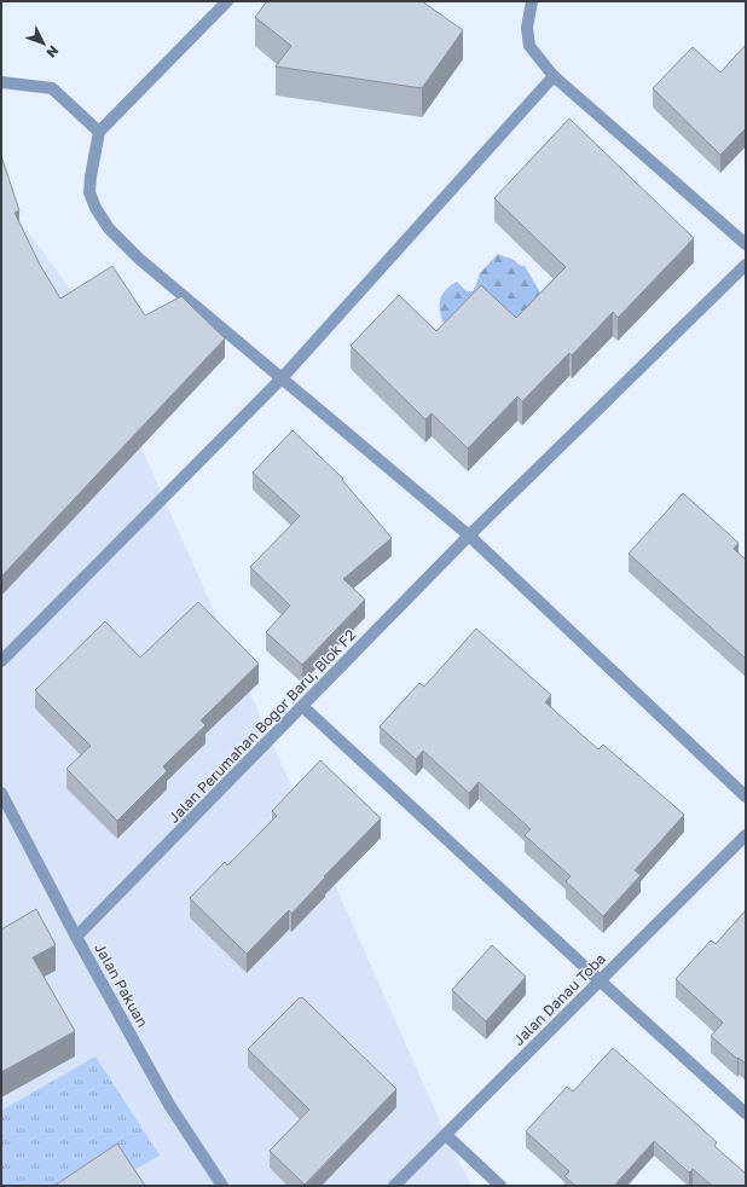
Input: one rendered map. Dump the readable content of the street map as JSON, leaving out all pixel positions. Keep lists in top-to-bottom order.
{
  "streets": {
    "street": ["Jalan Perumahan Bogor Baru, Blok F2", "Jalan Pakuan", "Jalan Danau Toba"]
  },
  "crossings": [
    ["Jalan Perumahan Bogor Baru, Blok F2", "Jalan Pakuan"]
  ],
  "north": "bottom right"
}
